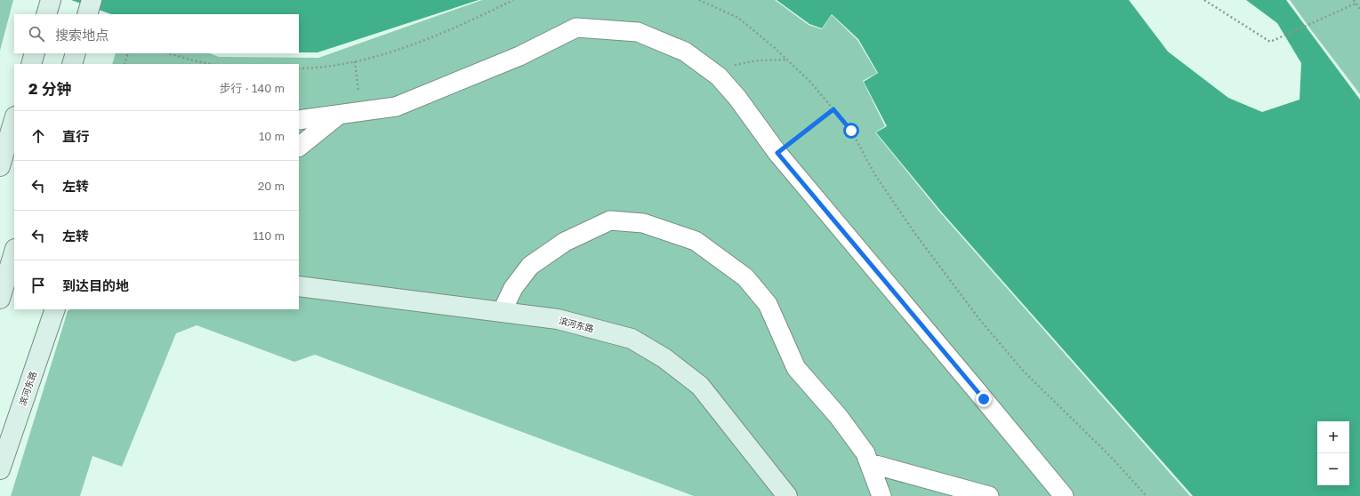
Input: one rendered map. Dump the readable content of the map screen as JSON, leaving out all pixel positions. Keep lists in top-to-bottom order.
{
  "streets": {
    "street": ["滨河东路"]
  },
  "page": {
    "search": "搜索地点",
    "heading": ["2 分钟", "步行 · 140 m"],
    "list": [
      ["直行", "10 m"],
      ["左转", "20 m"],
      ["左转", "110 m"],
      "到达目的地"
    ],
    "map_buttons": ["+", "−"]
  }
}
